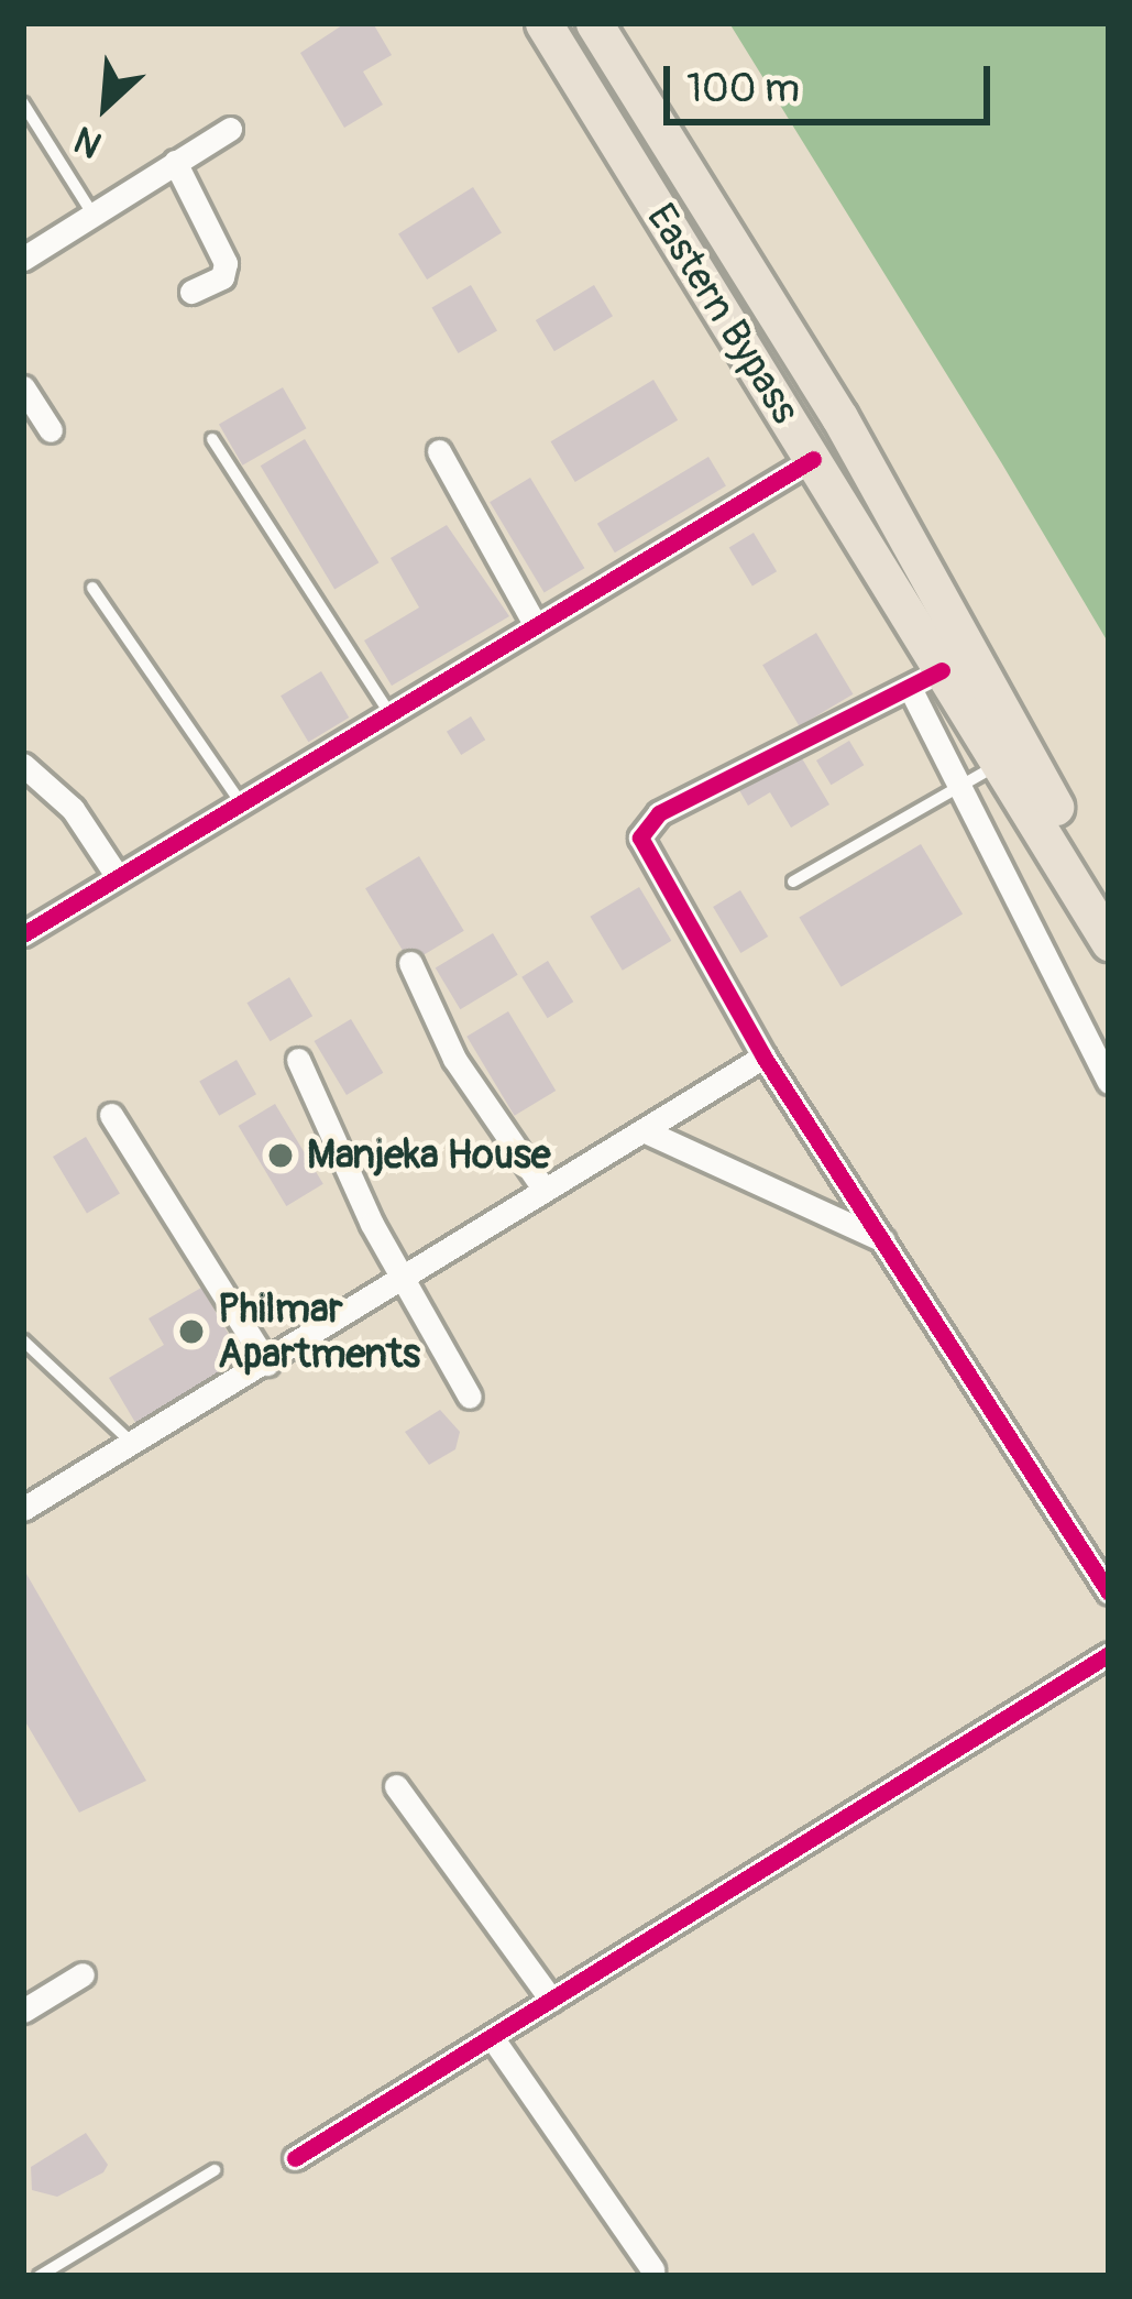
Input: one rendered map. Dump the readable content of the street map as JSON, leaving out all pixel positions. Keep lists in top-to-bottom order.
{
  "streets": {
    "main road": ["Eastern Bypass"]
  },
  "places": ["Manjeka House", "Philmar Apartments"],
  "scale_bar": "100 m",
  "north": "bottom left"
}
